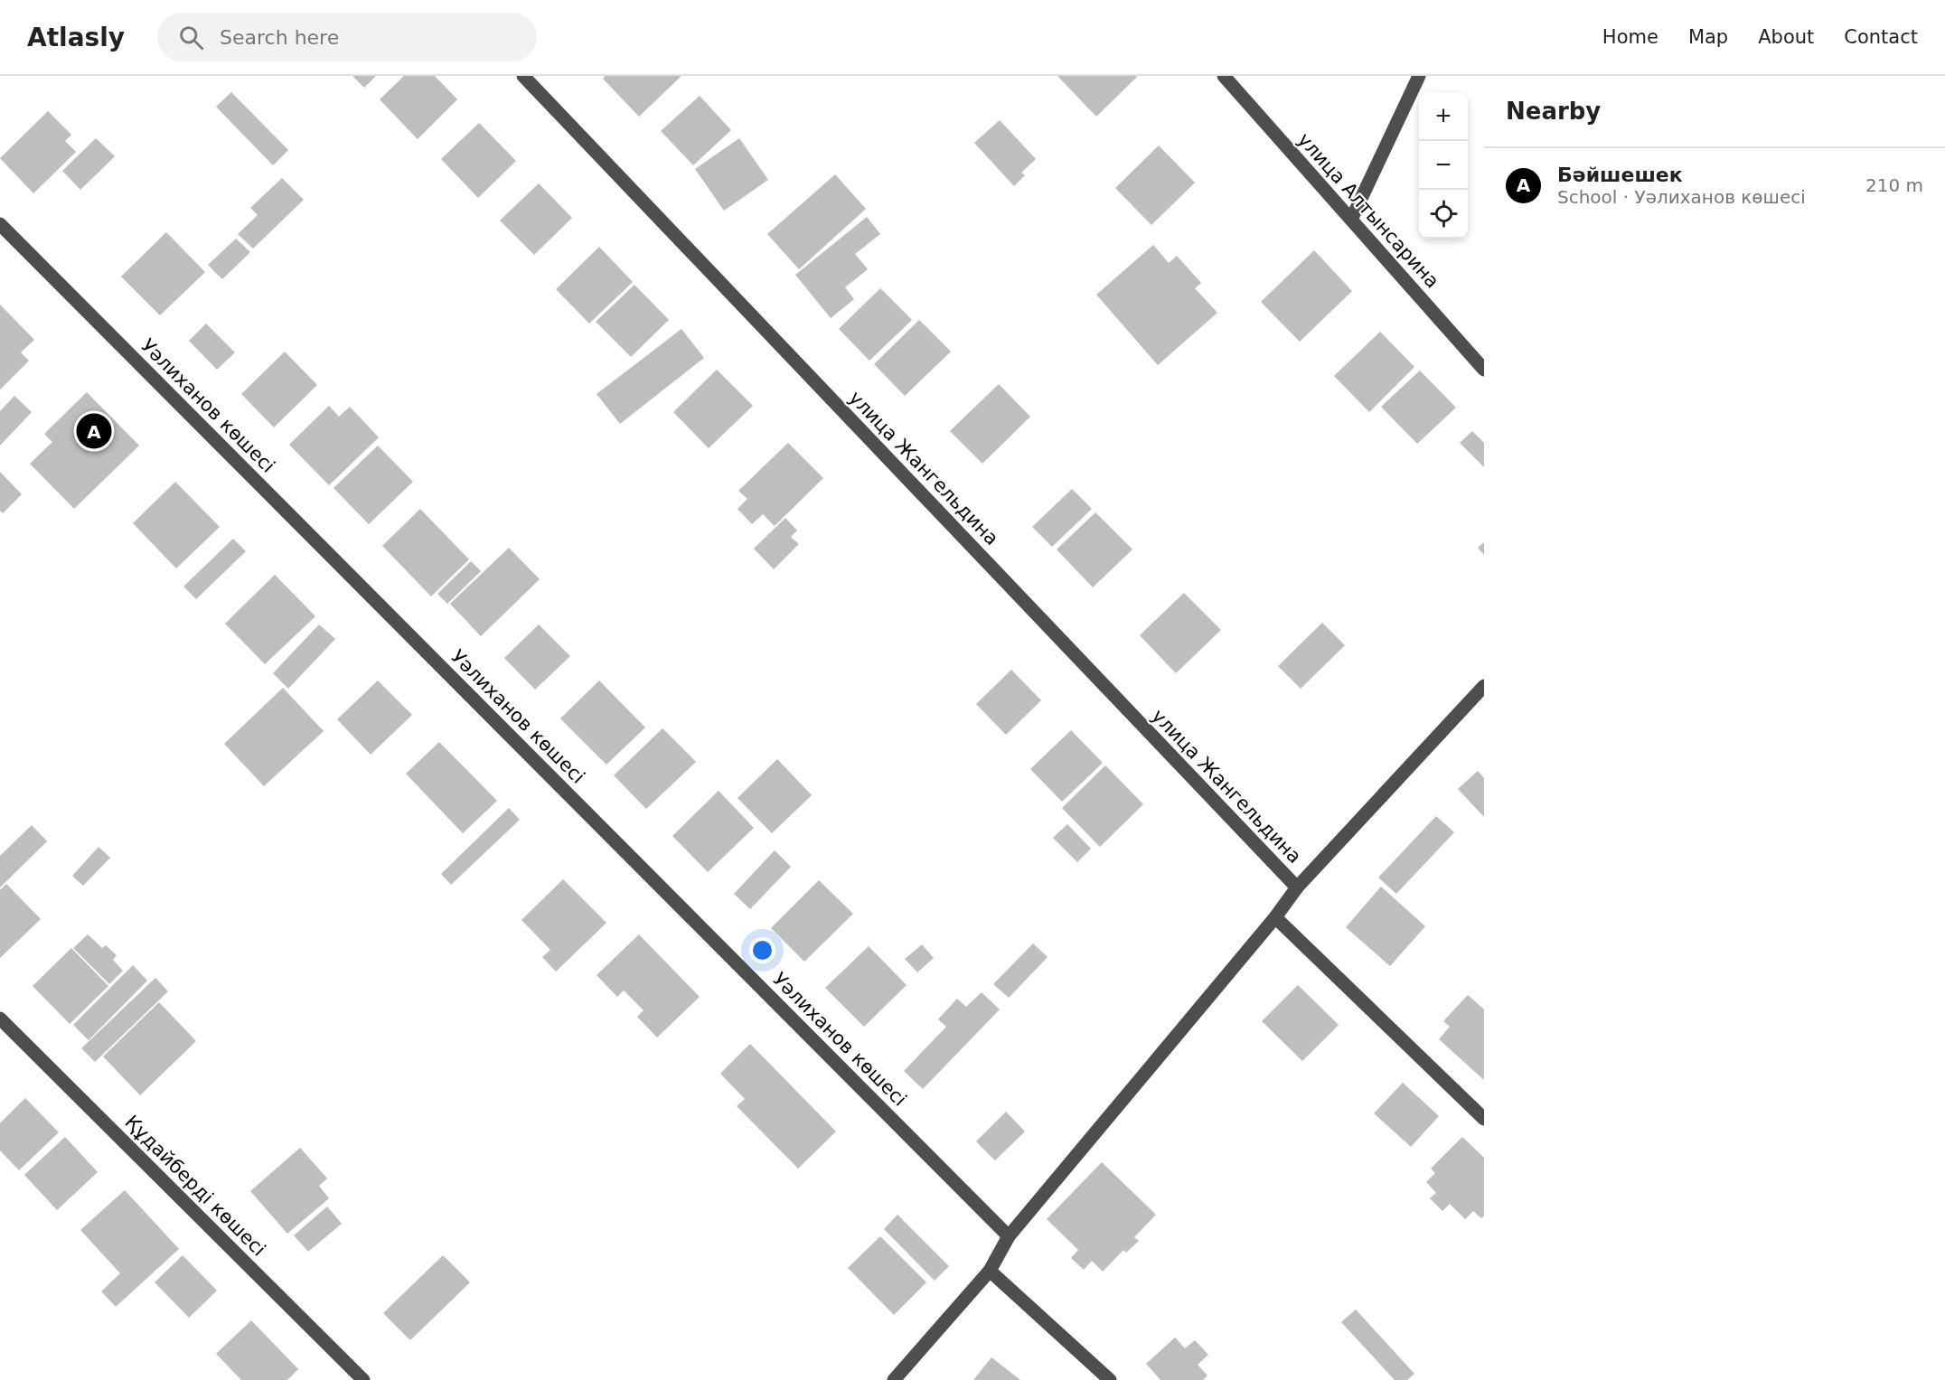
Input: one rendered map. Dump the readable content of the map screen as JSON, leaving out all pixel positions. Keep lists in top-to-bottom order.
{
  "streets": {
    "street": [
      "улица Алтынсарина",
      "Уәлиханов көшесі",
      "улица Жангельдина",
      "Құдайберді көшесі"
    ]
  },
  "page": {
    "header": "Atlasly",
    "search": "Search here",
    "nav": [
      "Home",
      "Map",
      "About",
      "Contact"
    ],
    "heading": "Nearby",
    "map_buttons": ["+", "−"],
    "list": [
      {
        "mark": "A",
        "name": "Бәйшешек",
        "note": "School · Уәлиханов көшесі",
        "value": "210 m"
      }
    ],
    "pins": "A"
  }
}
